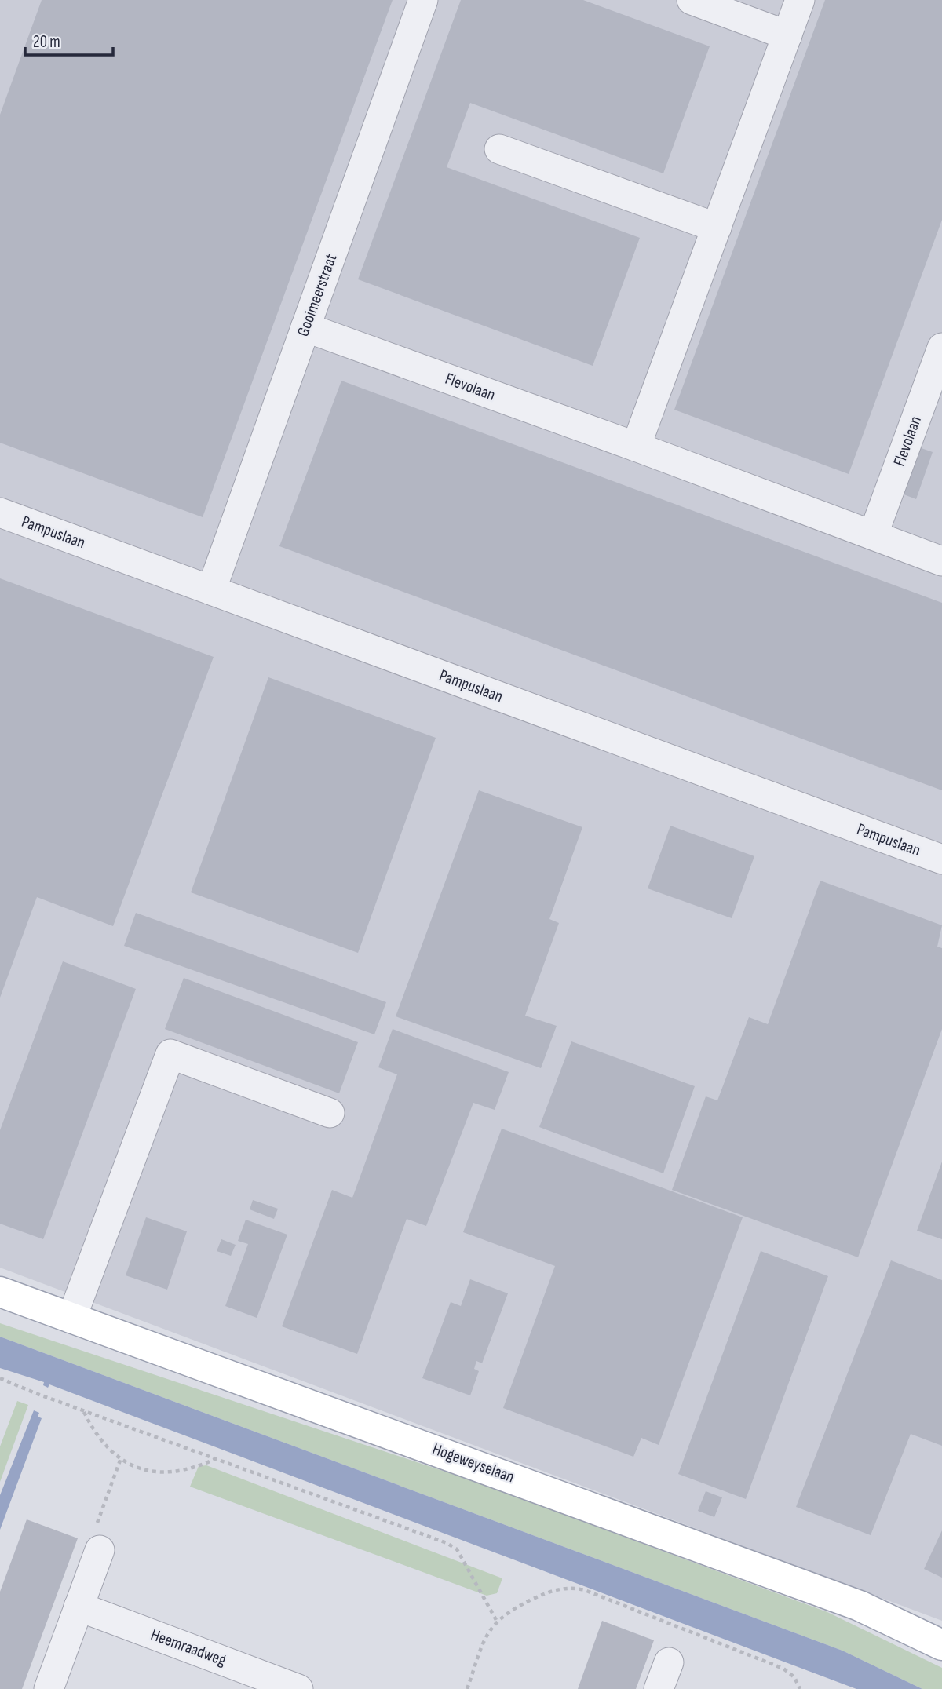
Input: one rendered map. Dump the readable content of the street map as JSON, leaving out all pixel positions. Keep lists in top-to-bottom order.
{
  "streets": {
    "main road": ["Hogeweyselaan"],
    "street": [
      "Gooimeerstraat",
      "Flevolaan",
      "Pampuslaan",
      "Heemraadweg"
    ]
  },
  "crossings": [
    ["Gooimeerstraat", "Flevolaan"],
    ["Gooimeerstraat", "Pampuslaan"]
  ],
  "scale_bar": "20 m"
}
